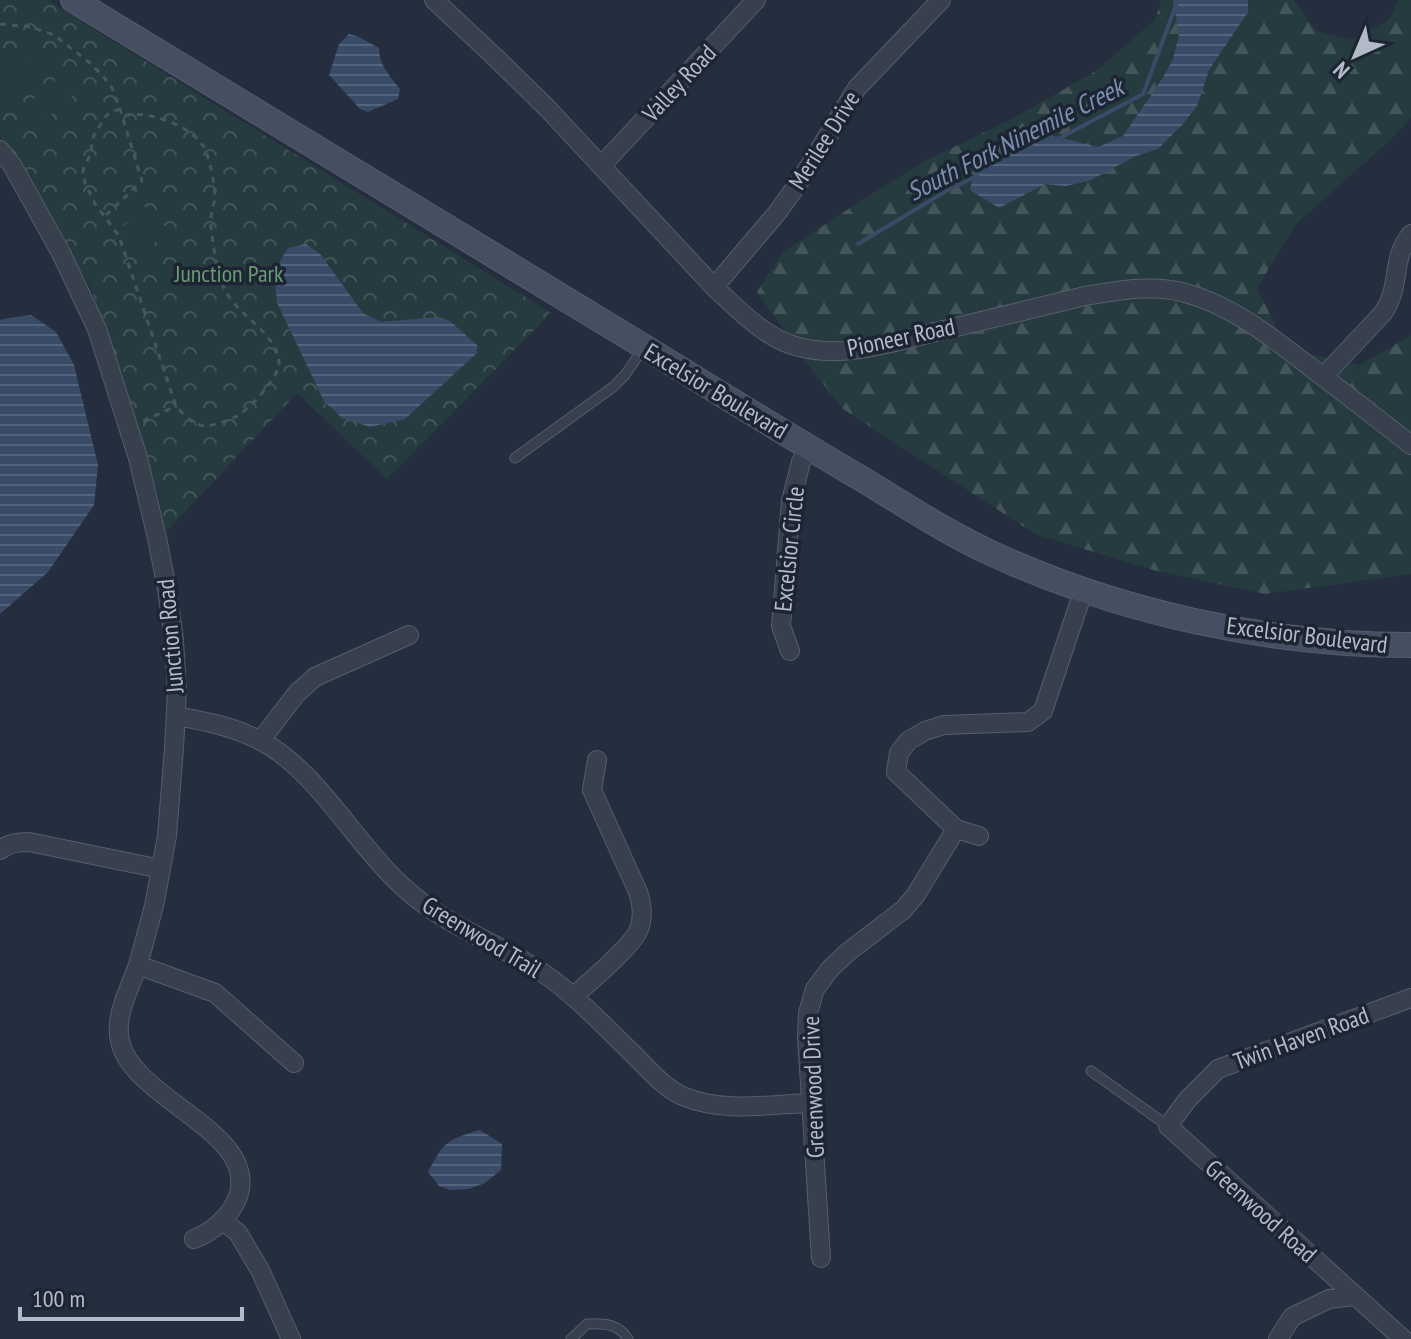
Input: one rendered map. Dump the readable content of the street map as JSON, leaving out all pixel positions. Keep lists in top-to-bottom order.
{
  "streets": {
    "main road": ["Excelsior Boulevard"],
    "street": [
      "Valley Road",
      "Merilee Drive",
      "Pioneer Road",
      "Excelsior Circle",
      "Junction Road",
      "Greenwood Trail",
      "Twin Haven Road",
      "Greenwood Drive",
      "Greenwood Road"
    ]
  },
  "crossings": [
    ["Valley Road", "Pioneer Road"],
    ["Merilee Drive", "Pioneer Road"],
    ["Excelsior Boulevard", "Excelsior Circle"],
    ["Junction Road", "Greenwood Trail"],
    ["Greenwood Trail", "Greenwood Drive"],
    ["Twin Haven Road", "Greenwood Road"]
  ],
  "water": ["South Fork Ninemile Creek"],
  "parks": ["Junction Park"],
  "scale_bar": "100 m",
  "north": "bottom left"
}
